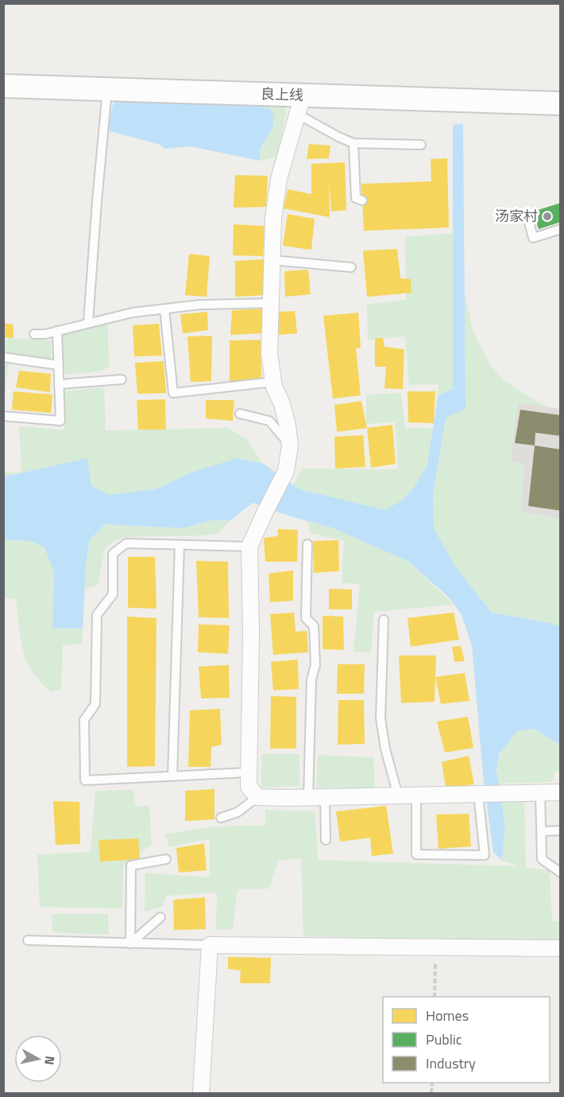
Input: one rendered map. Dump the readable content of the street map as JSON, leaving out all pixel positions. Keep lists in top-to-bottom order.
{
  "streets": {
    "street": ["良上线"]
  },
  "places": ["汤家村"],
  "legend": ["Homes", "Public", "Industry"],
  "north": "right"
}
